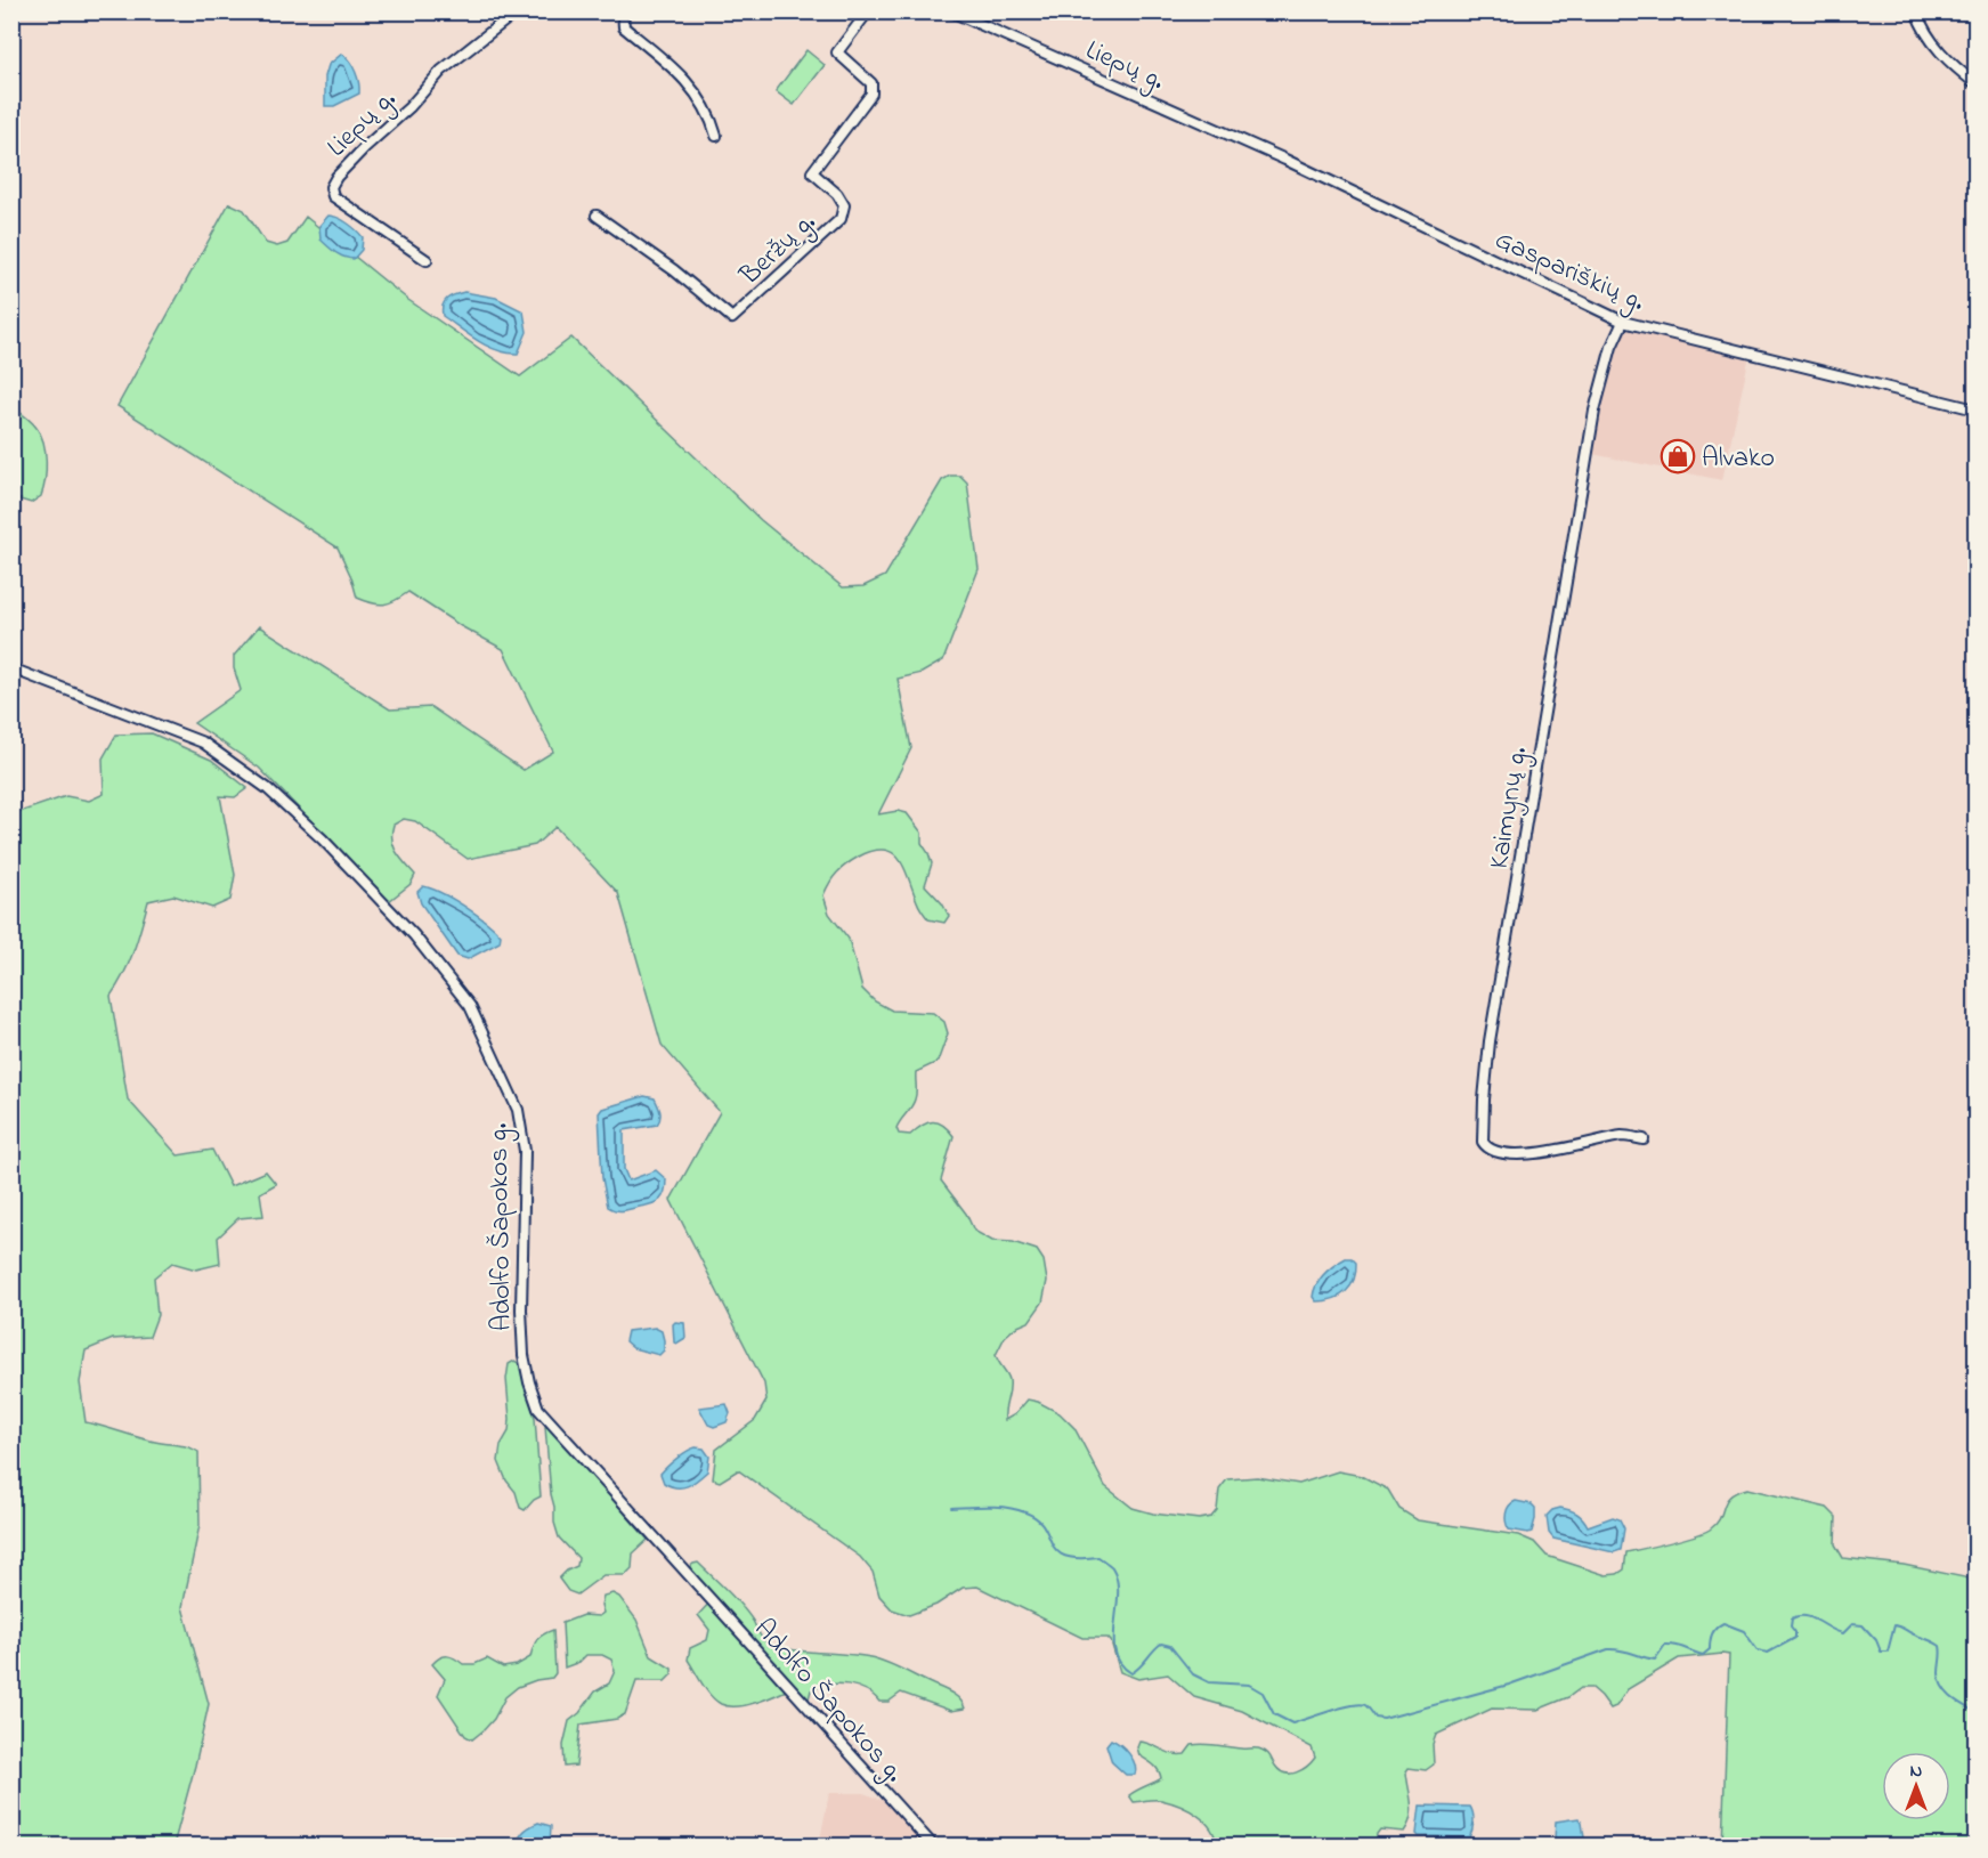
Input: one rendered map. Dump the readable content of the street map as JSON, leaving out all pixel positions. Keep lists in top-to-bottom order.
{
  "streets": {
    "street": [
      "Liepų g.",
      "Beržų g.",
      "Gaspariškių g.",
      "Kaimynų g.",
      "Adolfo Šapokos g."
    ]
  },
  "crossings": [
    ["Liepų g.", "Gaspariškių g."],
    ["Gaspariškių g.", "Kaimynų g."]
  ],
  "places": {
    "shop": ["Alvako"]
  },
  "north": "top"
}
